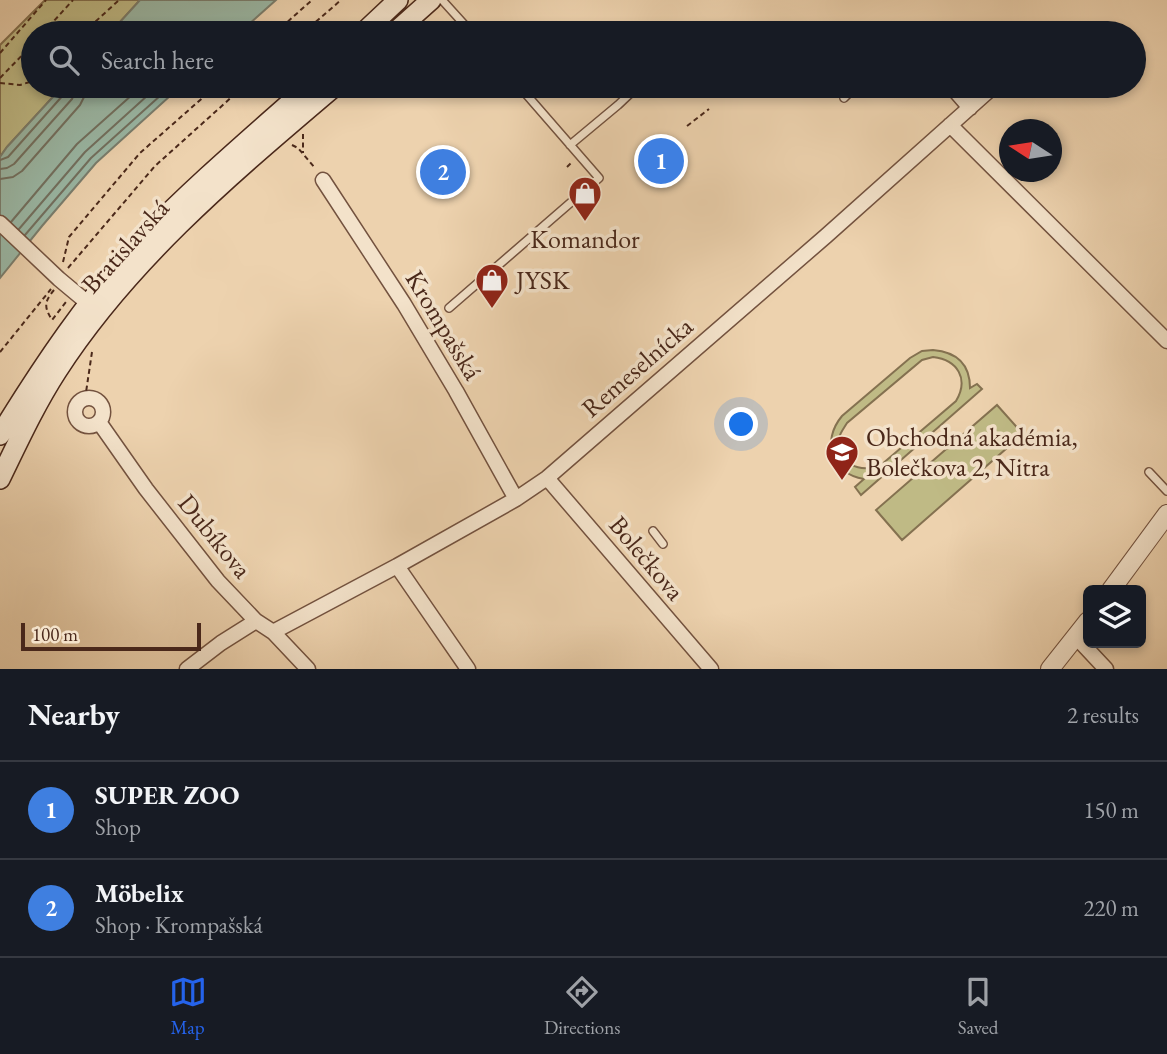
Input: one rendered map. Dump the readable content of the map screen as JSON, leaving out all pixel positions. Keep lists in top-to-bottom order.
{
  "streets": {
    "main road": ["Bratislavská"],
    "street": [
      "Krompašská",
      "Remeselnícka",
      "Dubíkova",
      "Bolečkova"
    ]
  },
  "crossings": [
    ["Krompašská", "Remeselnícka"],
    ["Remeselnícka", "Dubíkova"],
    ["Remeselnícka", "Bolečkova"]
  ],
  "places": {
    "shop": ["Komandor", "JYSK"],
    "school or university": ["Obchodná akadémia, Bolečkova 2, Nitra"]
  },
  "scale_bar": "100 m",
  "north": "left",
  "page": {
    "search": "Search here",
    "pins": ["1", "2"],
    "scale": "100 m",
    "heading": ["Nearby", "2 results"],
    "list": [
      {
        "mark": "1",
        "name": "SUPER ZOO",
        "note": "Shop",
        "value": "150 m"
      },
      {
        "mark": "2",
        "name": "Möbelix",
        "note": "Shop · Krompašská",
        "value": "220 m"
      }
    ],
    "nav": ["Map", "Directions", "Saved"]
  }
}
